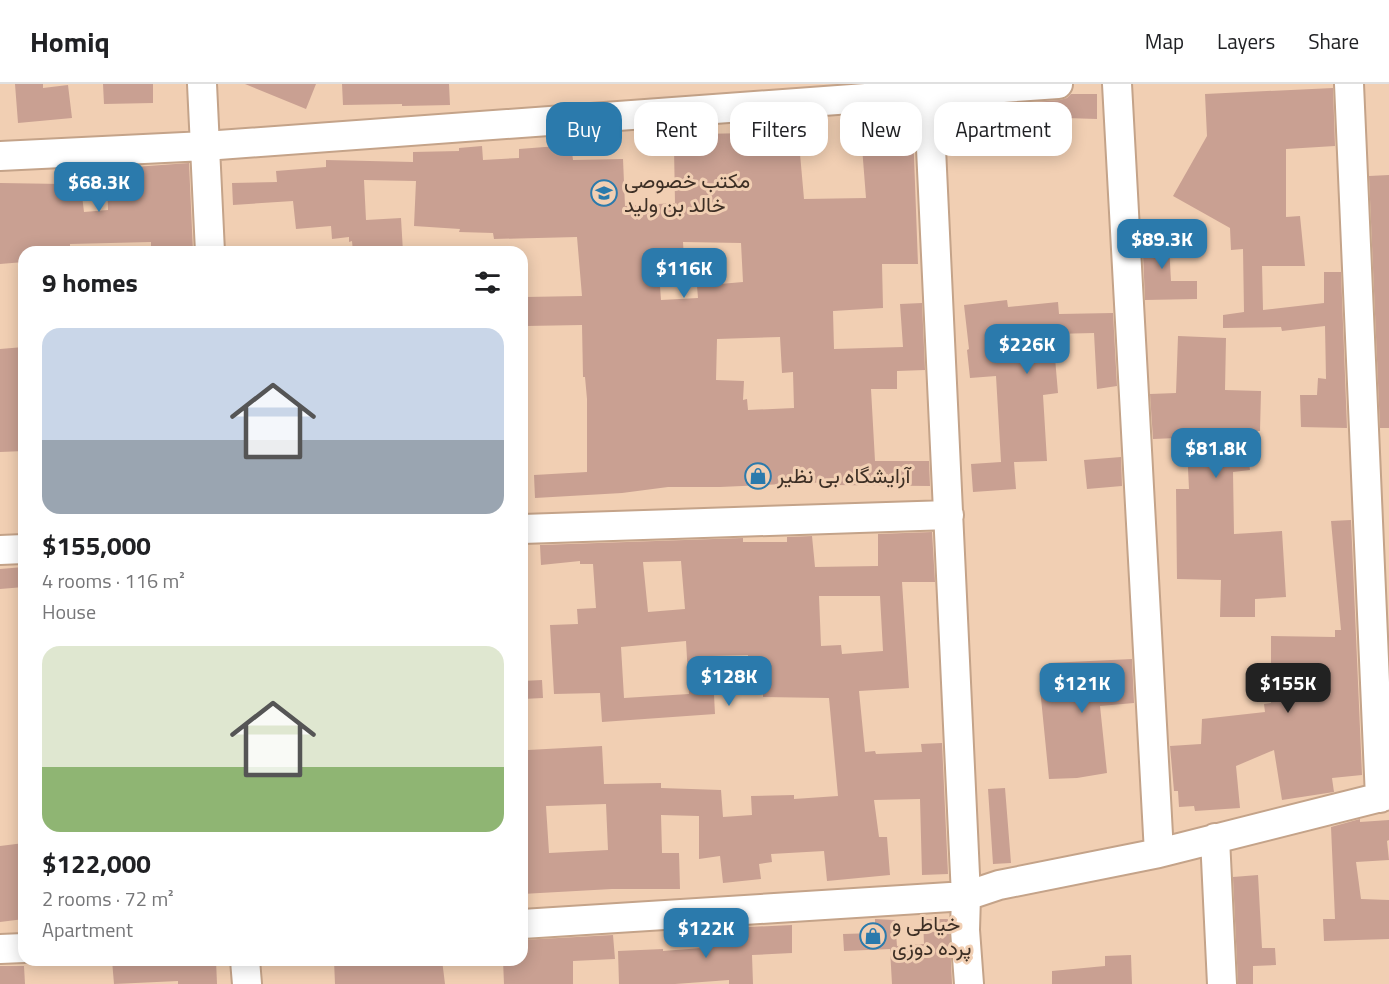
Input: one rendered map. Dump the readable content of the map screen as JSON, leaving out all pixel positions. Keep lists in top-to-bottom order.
{
  "places": {
    "school or university": ["مکتب خصوصی خالد بن ولید"],
    "shop": ["آرایشگاه بی نظیر", "خیاطی و پرده دوزی"]
  },
  "page": {
    "header": "Homiq",
    "nav": ["Map", "Layers", "Share"],
    "chip": [
      "Buy",
      "Rent",
      "Filters",
      "New",
      "Apartment"
    ],
    "price": [
      "$68.3K",
      "$89.3K",
      "$116K",
      "$226K",
      "$81.8K",
      "$128K",
      "$121K",
      "$155K",
      "$122K"
    ],
    "heading": "9 homes",
    "list": [
      {
        "name": "$155,000",
        "note": "4 rooms · 116 m² · House"
      },
      {
        "name": "$122,000",
        "note": "2 rooms · 72 m² · Apartment"
      }
    ]
  }
}
